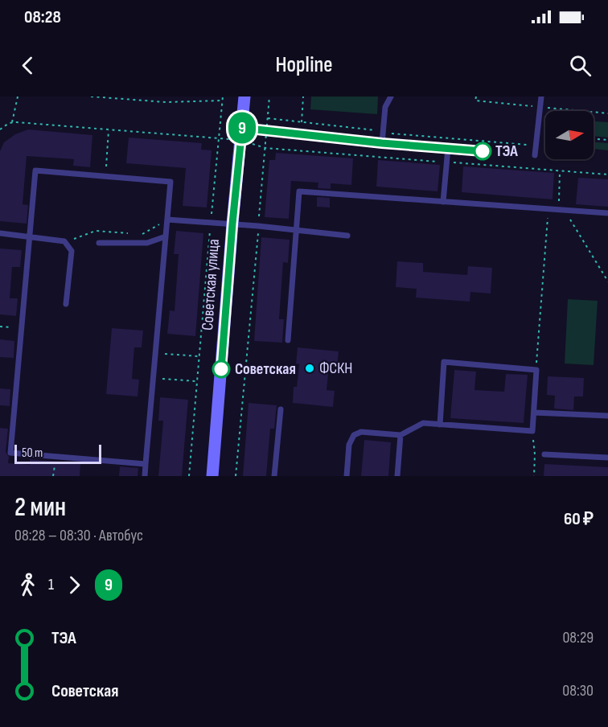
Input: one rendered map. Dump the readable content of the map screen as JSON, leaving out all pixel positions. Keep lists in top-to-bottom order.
{
  "streets": {
    "main road": ["Советская улица"]
  },
  "places": ["ТЭА", "ФСКН", "Советская"],
  "lines": ["bus line 9"],
  "scale_bar": "50 m",
  "north": "right",
  "page": {
    "status": "08:28",
    "header": "Hopline",
    "on_map": "9",
    "scale": "50 m",
    "heading": ["2 мин", "08:28 – 08:30 · Автобус", "60 ₽"],
    "legs": ["1", "9"],
    "list": [
      {
        "name": "ТЭА",
        "value": "08:29"
      },
      {
        "name": "Советская",
        "value": "08:30"
      }
    ]
  }
}
